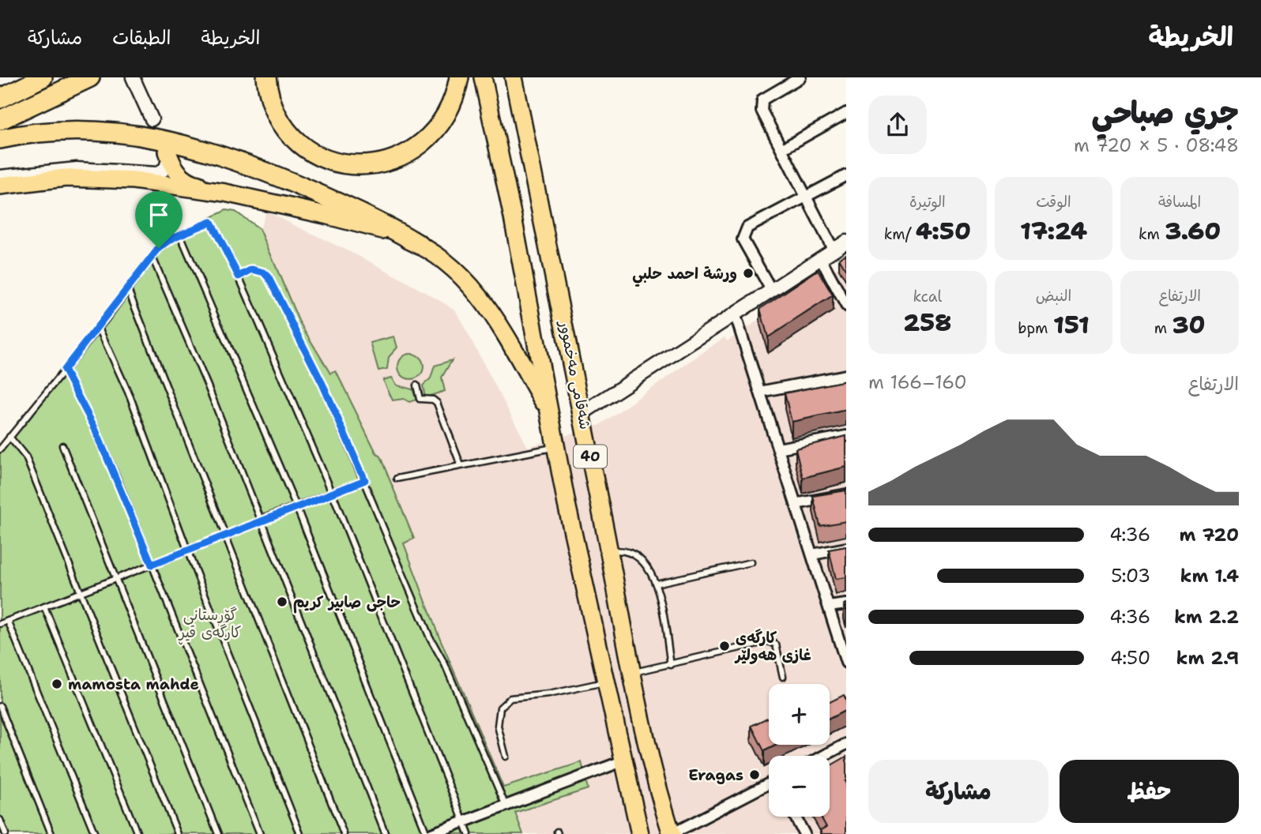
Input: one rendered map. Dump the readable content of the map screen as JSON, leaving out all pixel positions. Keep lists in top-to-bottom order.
{
  "streets": {
    "highway": ["شەقامی مەخموور", "40"]
  },
  "parks": ["گۆڕستانی کارگەی قیڕ"],
  "places": [
    "ورشة احمد حلبي",
    "حاجی صابیر کریم",
    "کارگەی غازی هەولێر",
    "mamosta mahde",
    "Eragas"
  ],
  "page": {
    "header": "الخريطة",
    "nav": ["الخريطة", "الطبقات", "مشاركة"],
    "heading": ["جري صباحي", "08:48 · 5 × 720 m"],
    "stats": [
      ["المسافة", "3.60 km"],
      ["الوقت", "17:24"],
      ["الوتيرة", "4:50 /km"],
      ["الارتفاع", "30 m"],
      ["النبض", "151 bpm"],
      ["kcal", "258"]
    ],
    "chart": ["الارتفاع", "160–166 m"],
    "list": [
      {
        "name": "720 m",
        "note": "4:36"
      },
      {
        "name": "1.4 km",
        "note": "5:03"
      },
      {
        "name": "2.2 km",
        "note": "4:36"
      },
      {
        "name": "2.9 km",
        "note": "4:50"
      }
    ],
    "map_buttons": ["+", "−"],
    "buttons": ["حفظ", "مشاركة"]
  }
}
